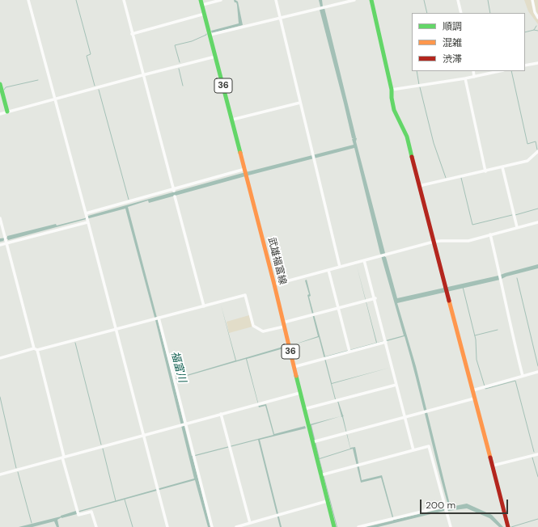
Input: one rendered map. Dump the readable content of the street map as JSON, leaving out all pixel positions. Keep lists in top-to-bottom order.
{
  "streets": {
    "street": ["36", "武雄福富線"]
  },
  "water": ["福富川"],
  "legend": ["順調", "混雑", "渋滞"],
  "scale_bar": "200 m"
}
